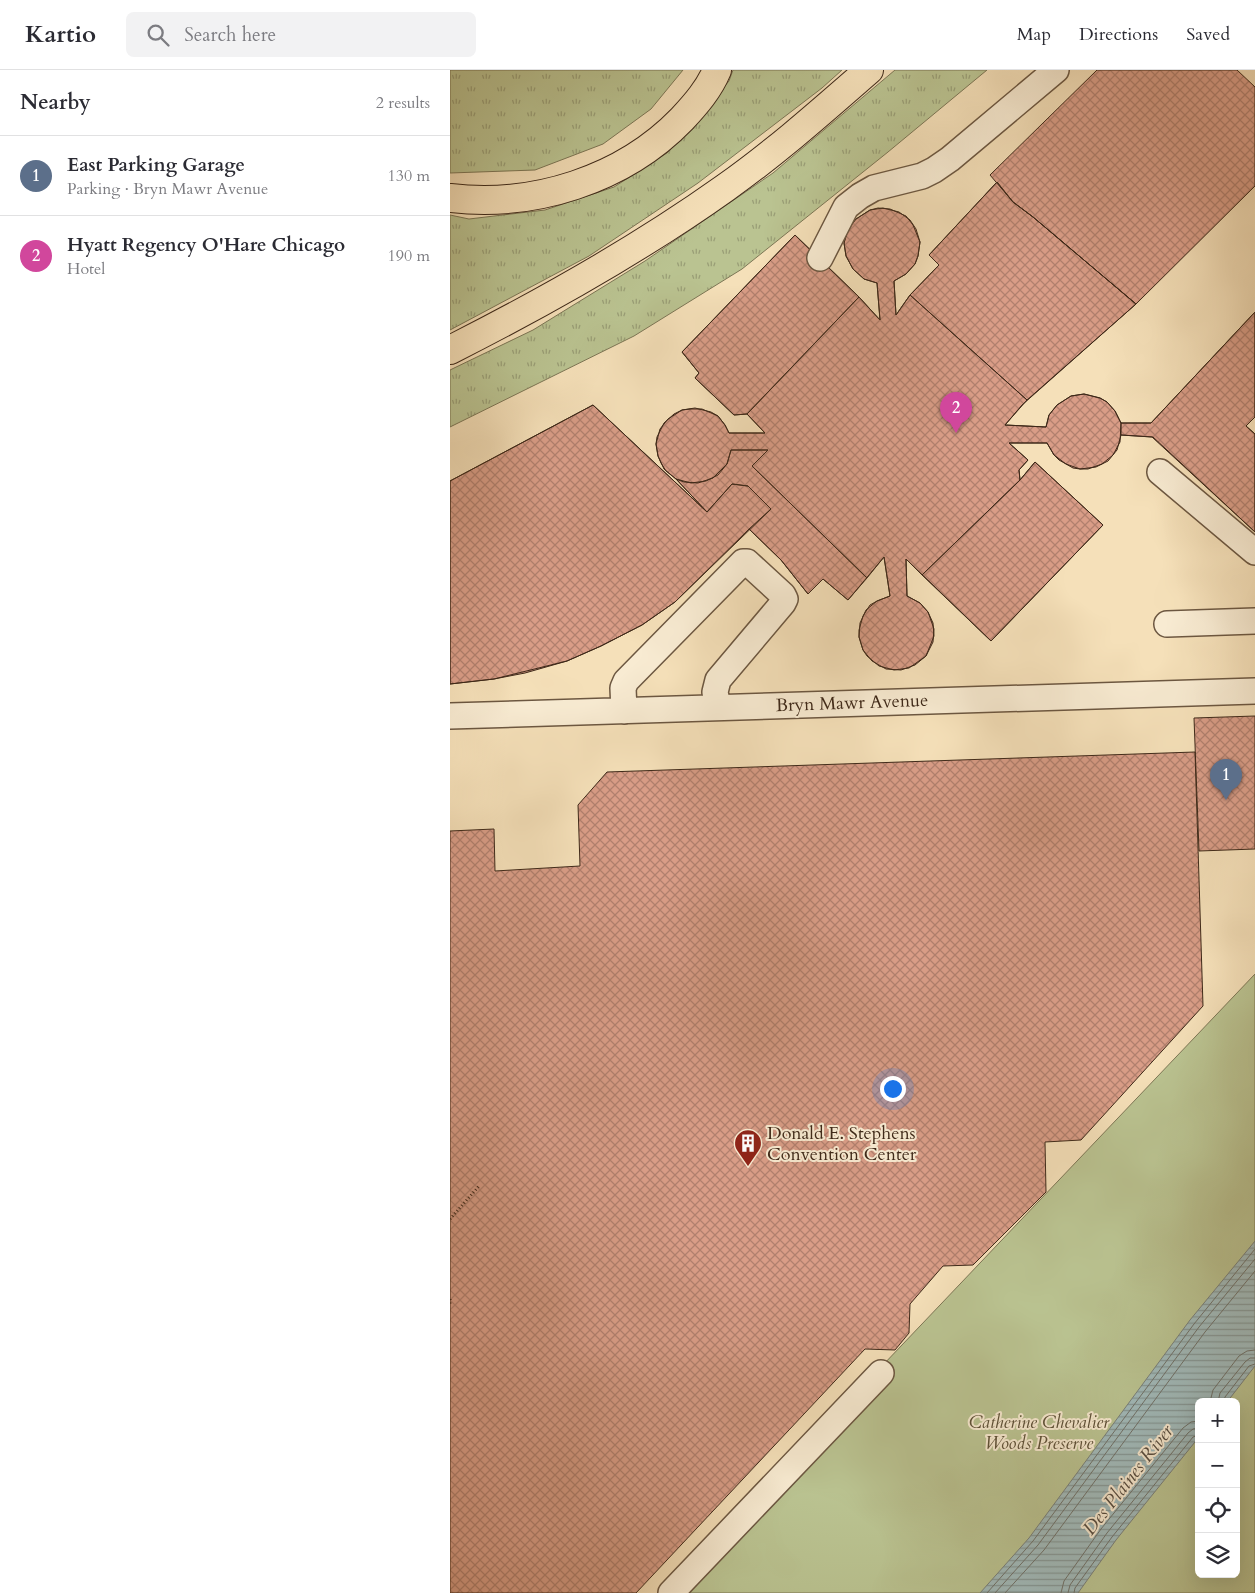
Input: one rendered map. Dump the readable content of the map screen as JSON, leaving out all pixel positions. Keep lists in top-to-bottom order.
{
  "streets": {
    "street": ["Bryn Mawr Avenue"]
  },
  "water": ["Des Plaines River"],
  "parks": ["Catherine Chevalier Woods Preserve"],
  "places": {
    "building": ["Donald E. Stephens Convention Center"]
  },
  "page": {
    "header": "Kartio",
    "search": "Search here",
    "nav": ["Map", "Directions", "Saved"],
    "heading": ["Nearby", "2 results"],
    "list": [
      {
        "mark": "1",
        "name": "East Parking Garage",
        "note": "Parking · Bryn Mawr Avenue",
        "value": "130 m"
      },
      {
        "mark": "2",
        "name": "Hyatt Regency O'Hare Chicago",
        "note": "Hotel",
        "value": "190 m"
      }
    ],
    "pins": ["2", "1"],
    "map_buttons": ["+", "−"]
  }
}
